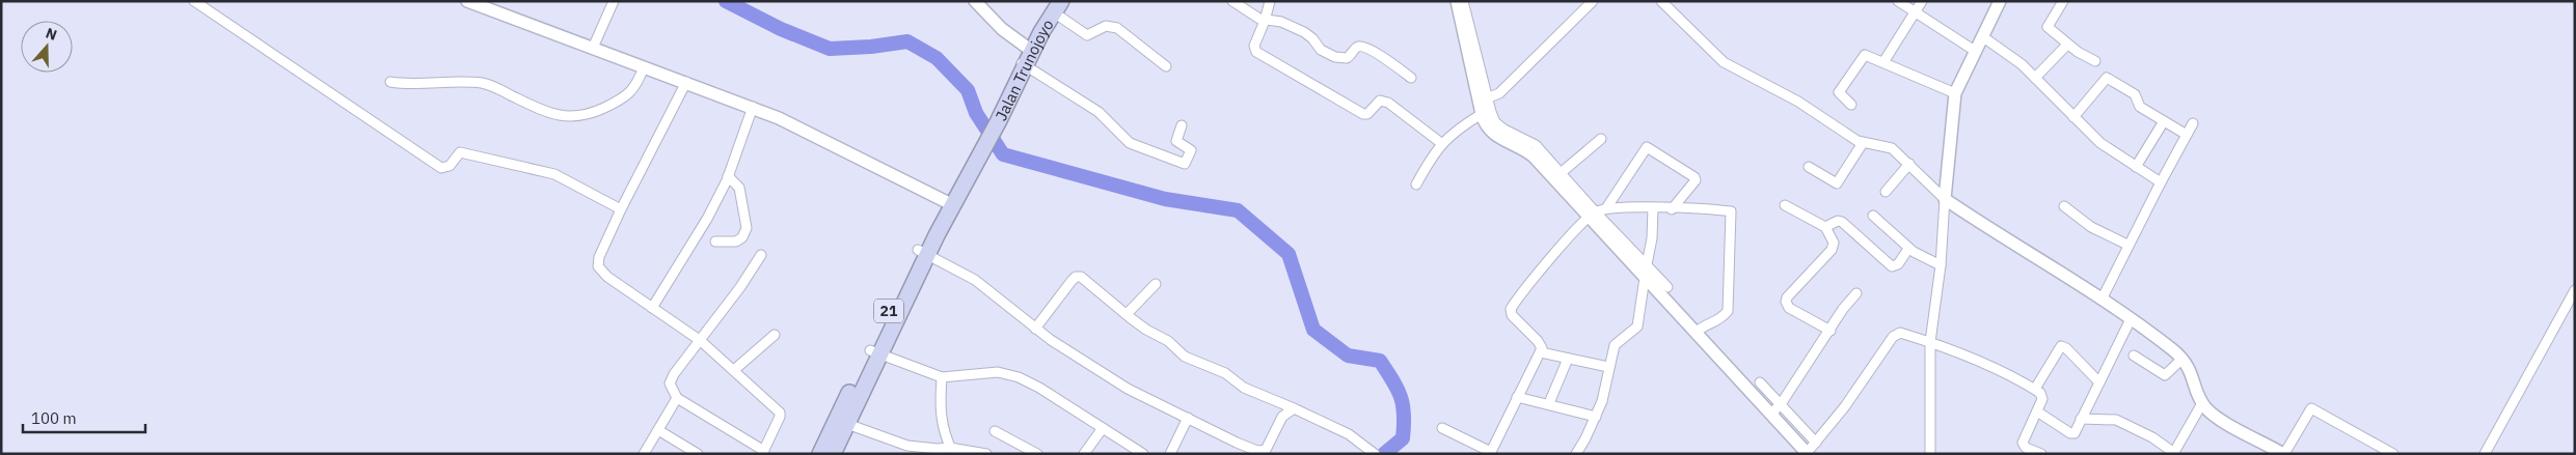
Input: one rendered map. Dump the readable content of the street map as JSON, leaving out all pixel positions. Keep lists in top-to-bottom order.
{
  "streets": {
    "highway": ["Jalan Trunojoyo", "21"]
  },
  "scale_bar": "100 m",
  "north": "top"
}
